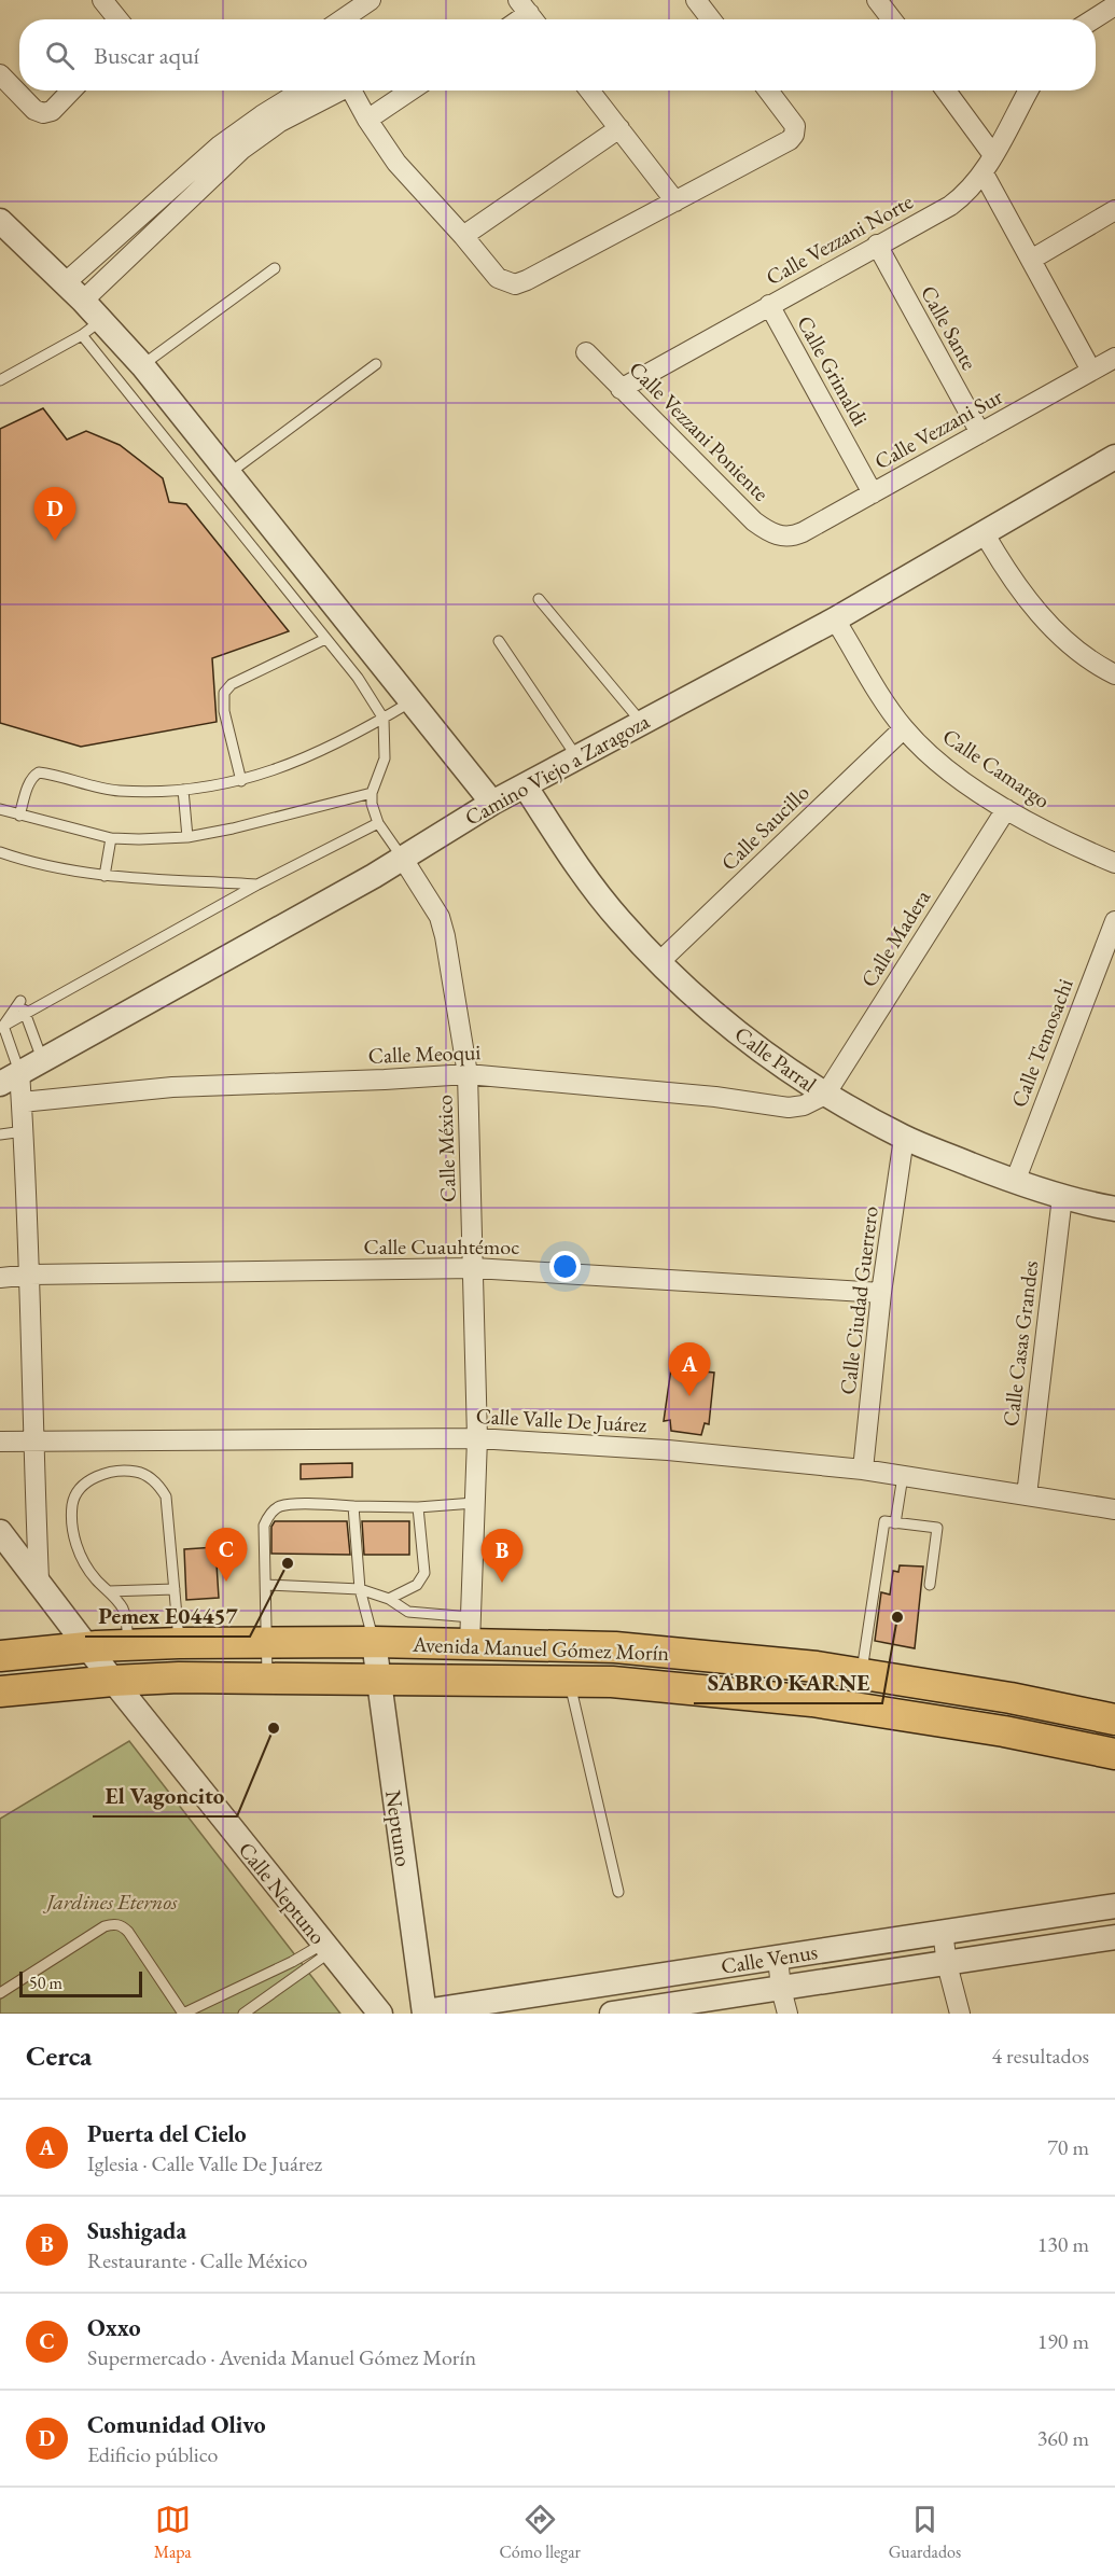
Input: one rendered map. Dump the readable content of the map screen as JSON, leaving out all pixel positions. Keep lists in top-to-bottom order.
{
  "streets": {
    "main road": ["Avenida Manuel Gómez Morín"],
    "street": [
      "Calle Vezzani Norte",
      "Calle Sante",
      "Calle Grimaldi",
      "Calle Vezzani Sur",
      "Calle Vezzani Poniente",
      "Calle Camargo",
      "Camino Viejo a Zaragoza",
      "Calle Saucillo",
      "Calle Madera",
      "Calle Temosachi",
      "Calle Meoqui",
      "Calle Parral",
      "Calle México",
      "Calle Cuauhtémoc",
      "Calle Ciudad Guerrero",
      "Calle Casas Grandes",
      "Calle Valle De Juárez",
      "Neptuno",
      "Calle Neptuno",
      "Calle Venus"
    ]
  },
  "crossings": [
    ["Calle Vezzani Norte", "Calle Sante"],
    ["Calle Vezzani Norte", "Calle Grimaldi"],
    ["Calle Vezzani Norte", "Calle Vezzani Poniente"],
    ["Calle Sante", "Calle Vezzani Sur"],
    ["Calle Grimaldi", "Calle Vezzani Sur"],
    ["Calle Vezzani Sur", "Calle Vezzani Poniente"],
    ["Calle Camargo", "Camino Viejo a Zaragoza"],
    ["Calle Camargo", "Calle Saucillo"],
    ["Calle Camargo", "Calle Madera"],
    ["Camino Viejo a Zaragoza", "Calle Parral"],
    ["Camino Viejo a Zaragoza", "Calle México"],
    ["Calle Saucillo", "Calle Parral"],
    ["Calle Madera", "Calle Meoqui"],
    ["Calle Madera", "Calle Parral"],
    ["Calle Temosachi", "Calle Parral"],
    ["Calle Meoqui", "Calle Parral"],
    ["Calle Meoqui", "Calle México"],
    ["Calle Parral", "Calle Ciudad Guerrero"],
    ["Calle Parral", "Calle Casas Grandes"],
    ["Calle México", "Calle Cuauhtémoc"],
    ["Calle México", "Calle Valle De Juárez"],
    ["Calle México", "Avenida Manuel Gómez Morín"],
    ["Calle Cuauhtémoc", "Calle Ciudad Guerrero"],
    ["Calle Ciudad Guerrero", "Calle Valle De Juárez"],
    ["Calle Casas Grandes", "Calle Valle De Juárez"],
    ["Avenida Manuel Gómez Morín", "Neptuno"],
    ["Avenida Manuel Gómez Morín", "Calle Neptuno"],
    ["Neptuno", "Calle Venus"]
  ],
  "parks": ["Jardines Eternos"],
  "places": ["Pemex E04457", "SABRO KARNE", "El Vagoncito"],
  "scale_bar": "50 m",
  "page": {
    "search": "Buscar aquí",
    "pins": [
      "D",
      "A",
      "C",
      "B"
    ],
    "scale": "50 m",
    "heading": ["Cerca", "4 resultados"],
    "list": [
      {
        "mark": "A",
        "name": "Puerta del Cielo",
        "note": "Iglesia · Calle Valle De Juárez",
        "value": "70 m"
      },
      {
        "mark": "B",
        "name": "Sushigada",
        "note": "Restaurante · Calle México",
        "value": "130 m"
      },
      {
        "mark": "C",
        "name": "Oxxo",
        "note": "Supermercado · Avenida Manuel Gómez Morín",
        "value": "190 m"
      },
      {
        "mark": "D",
        "name": "Comunidad Olivo",
        "note": "Edificio público",
        "value": "360 m"
      }
    ],
    "nav": ["Mapa", "Cómo llegar", "Guardados"]
  }
}
